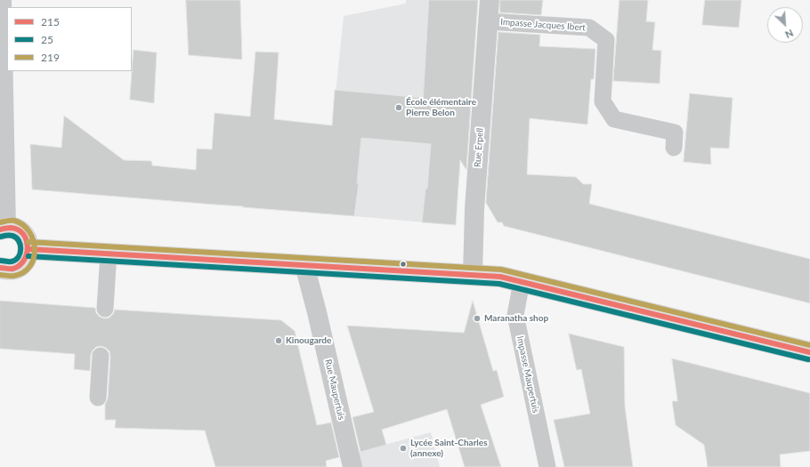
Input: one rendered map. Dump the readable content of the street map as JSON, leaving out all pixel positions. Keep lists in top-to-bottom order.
{
  "streets": {
    "street": ["Rue Erpell", "Rue Maupertuis"],
    "lane": ["Impasse Jacques Ibert", "Impasse Maupertuis"]
  },
  "crossings": [
    ["Impasse Jacques Ibert", "Rue Erpell"]
  ],
  "places": [
    "École élémentaire Pierre Belon",
    "Maranatha shop",
    "Kinougarde",
    "Lycée Saint-Charles (annexe)"
  ],
  "lines": ["transit line 219", "transit line 215", "transit line 25"],
  "legend": ["215", "25", "219"],
  "north": "bottom right"
}
